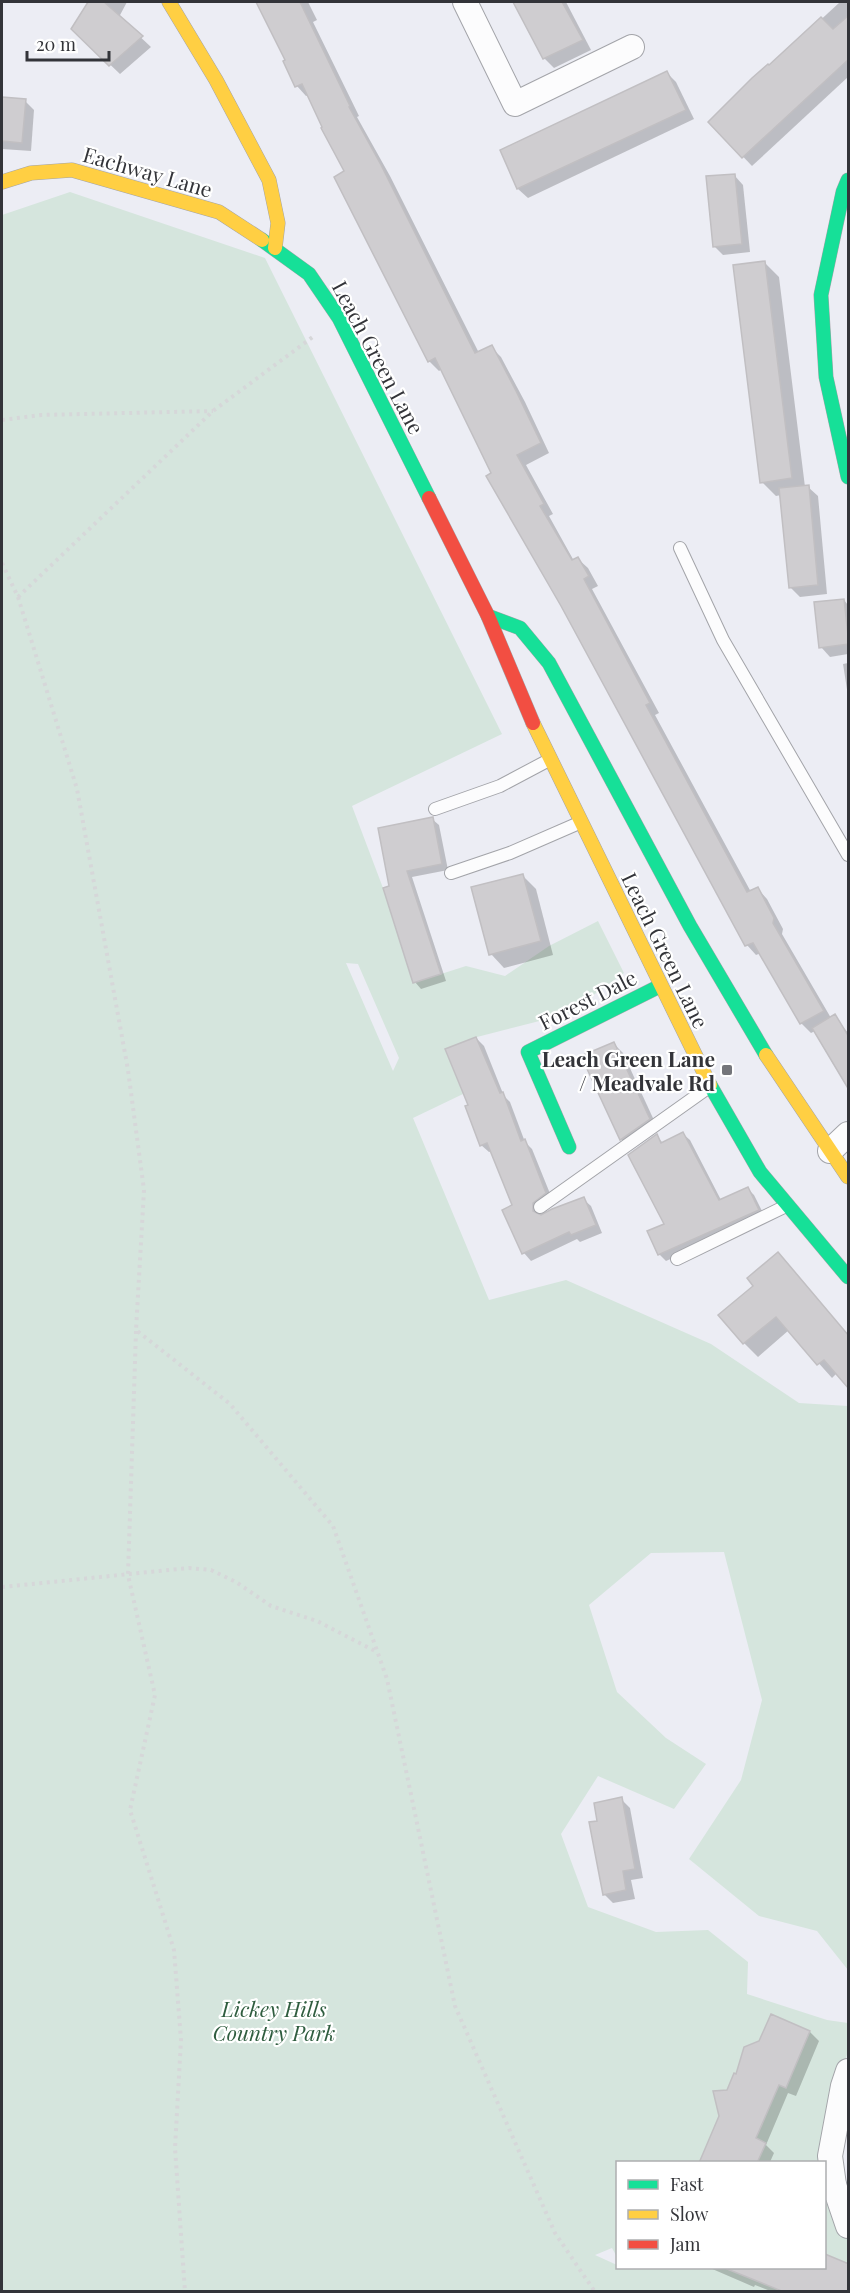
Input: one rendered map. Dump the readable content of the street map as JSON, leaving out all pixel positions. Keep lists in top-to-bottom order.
{
  "streets": {
    "street": ["Eachway Lane", "Leach Green Lane", "Forest Dale"]
  },
  "crossings": [
    ["Eachway Lane", "Leach Green Lane"],
    ["Leach Green Lane", "Forest Dale"]
  ],
  "parks": ["Lickey Hills Country Park"],
  "places": {
    "transit": ["Leach Green Lane / Meadvale Rd"]
  },
  "legend": ["Fast", "Slow", "Jam"],
  "scale_bar": "20 m"
}
